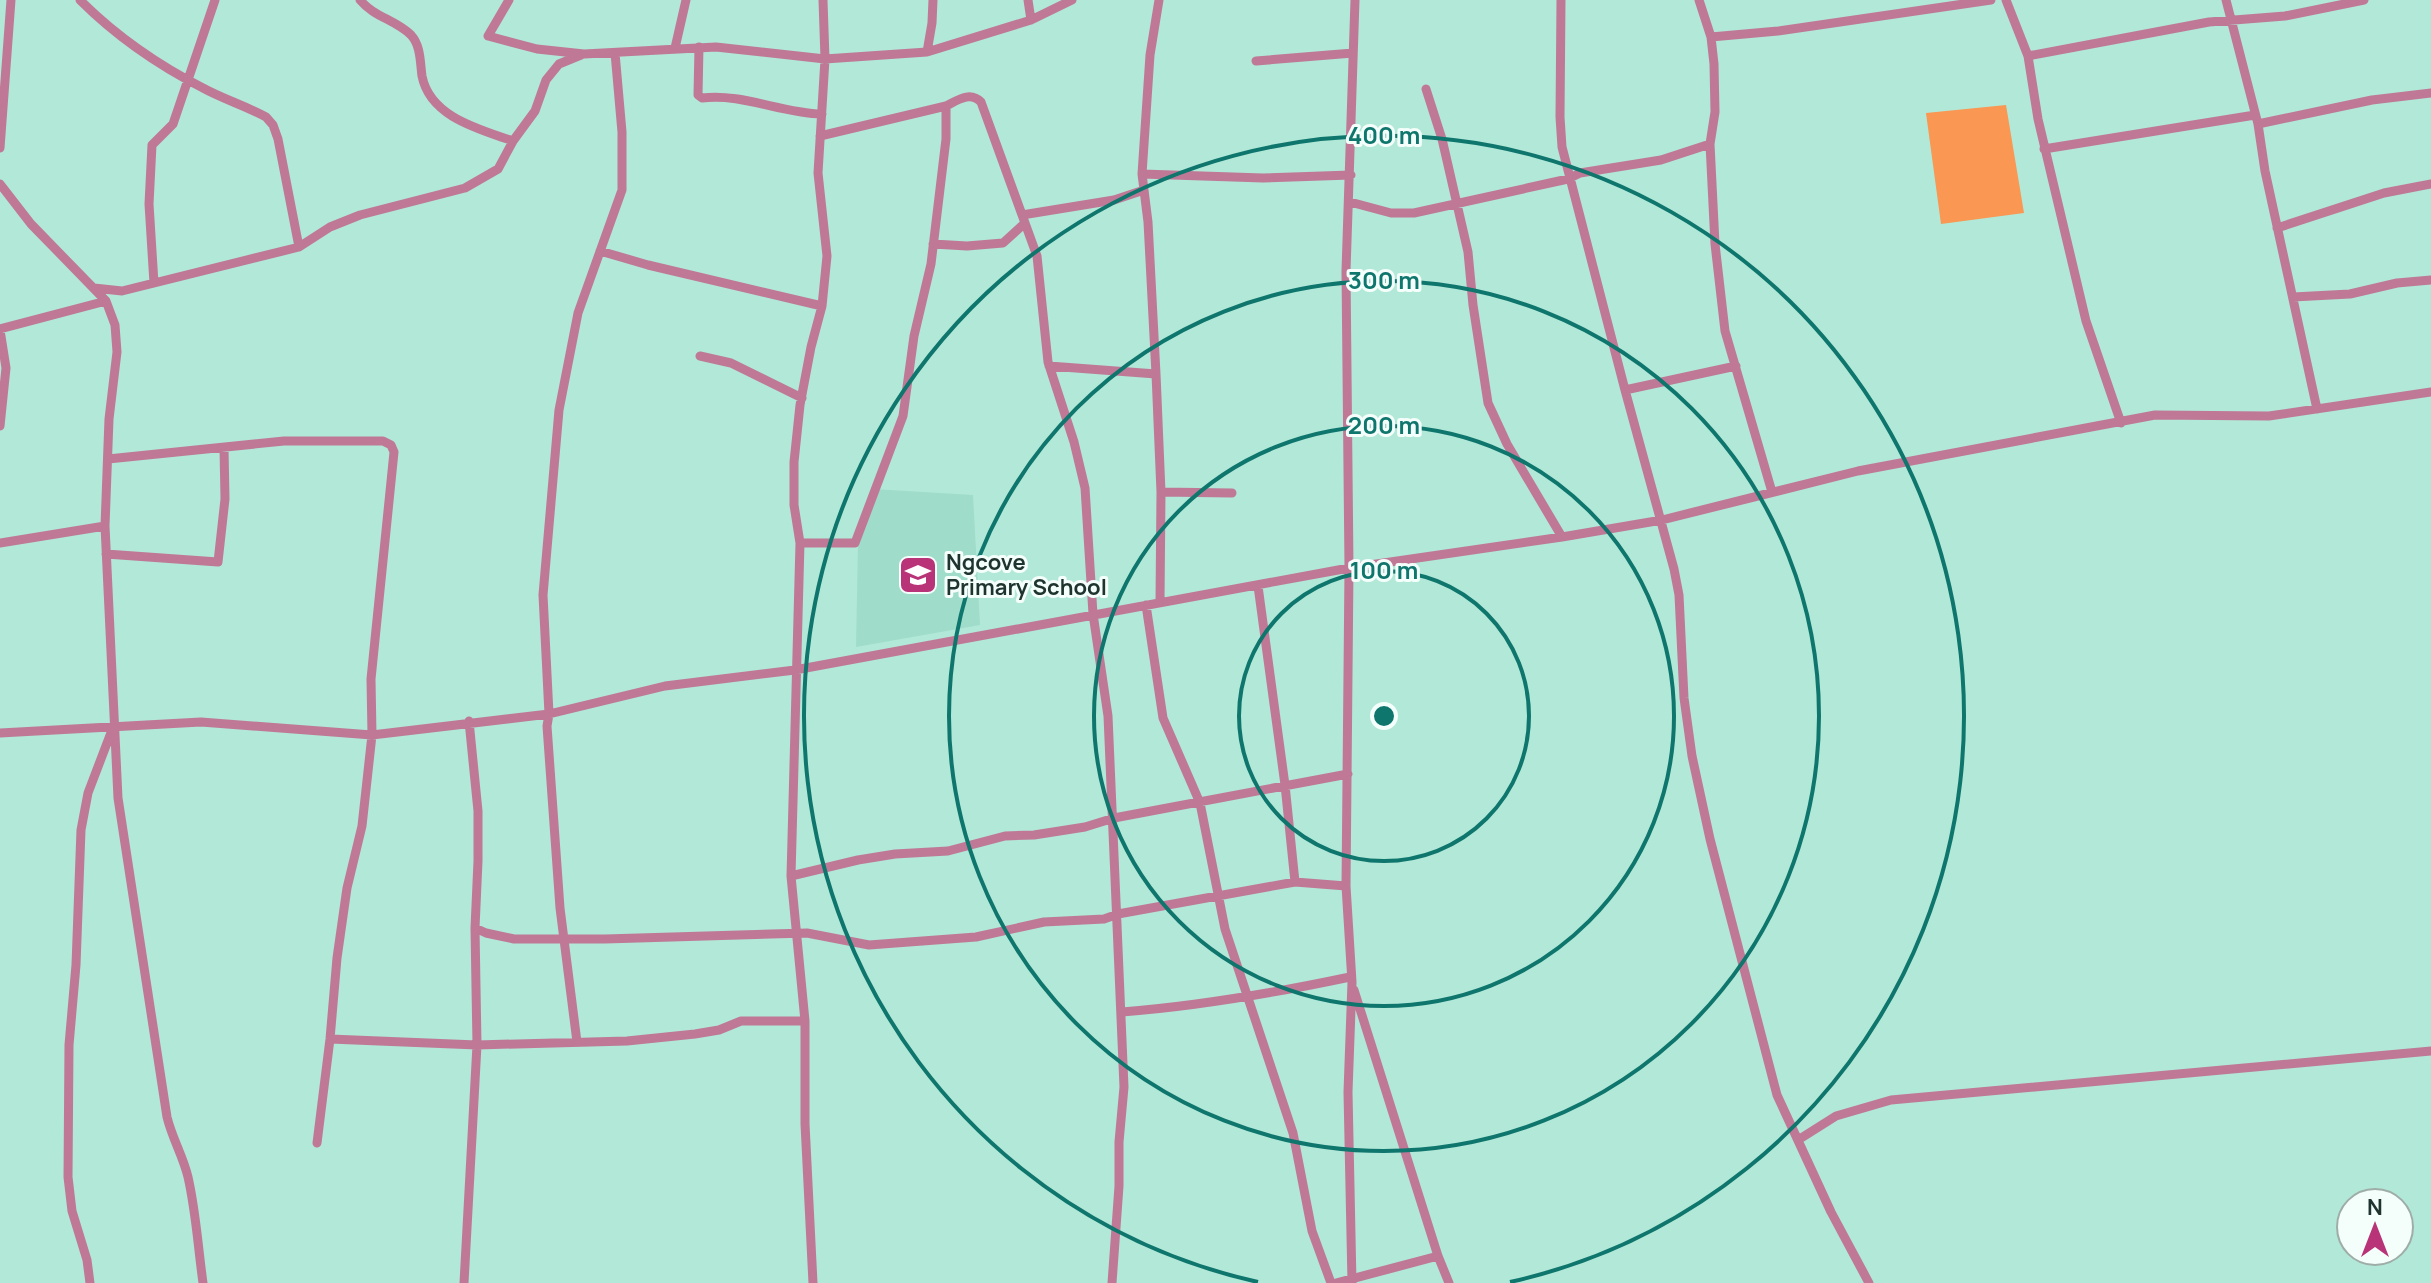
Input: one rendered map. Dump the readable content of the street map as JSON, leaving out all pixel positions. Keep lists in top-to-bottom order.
{
  "places": {
    "school or university": ["Ngcove Primary School"]
  },
  "north": "top",
  "rings": [
    "400 m",
    "300 m",
    "200 m",
    "100 m"
  ]
}
